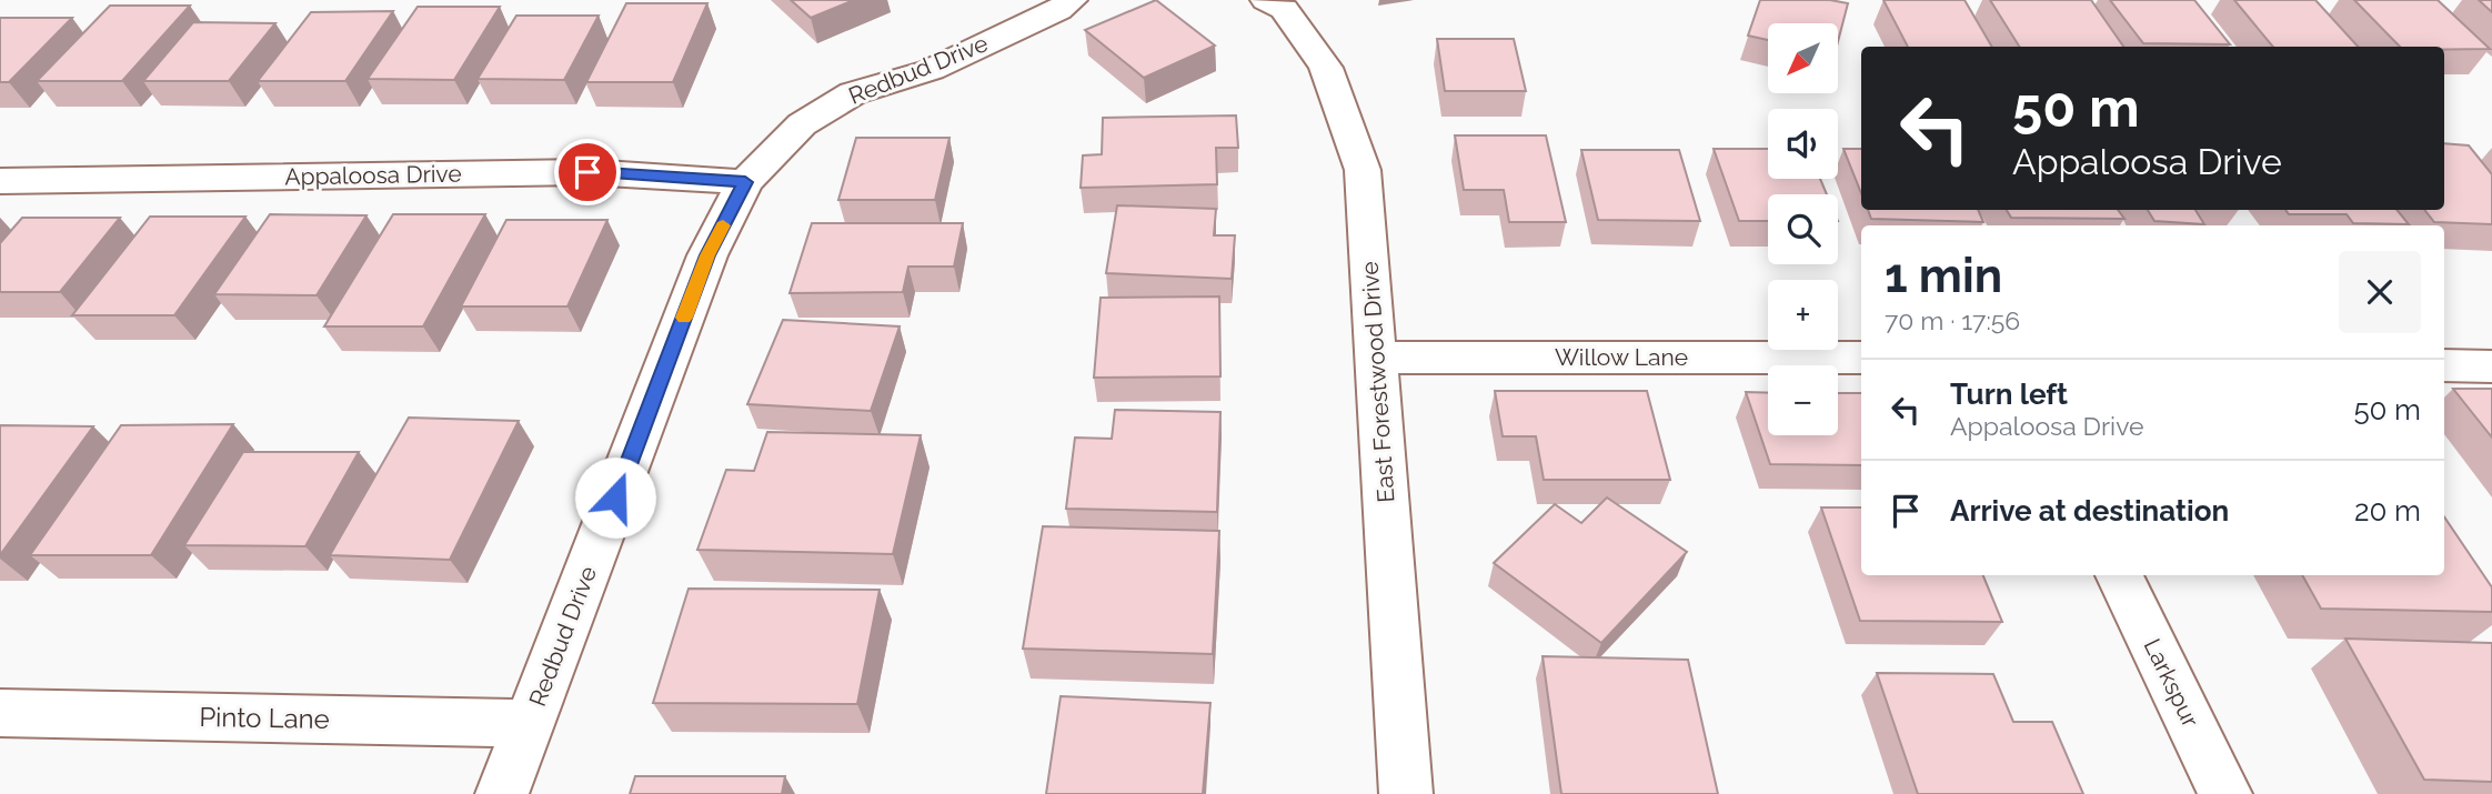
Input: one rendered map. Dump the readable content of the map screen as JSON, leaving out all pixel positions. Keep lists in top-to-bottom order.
{
  "streets": {
    "street": [
      "Redbud Drive",
      "Appaloosa Drive",
      "Willow Lane",
      "East Forestwood Drive",
      "Larkspur",
      "Pinto Lane"
    ]
  },
  "crossings": [
    ["Redbud Drive", "Appaloosa Drive"],
    ["Redbud Drive", "Pinto Lane"],
    ["Willow Lane", "East Forestwood Drive"]
  ],
  "north": "bottom left",
  "page": {
    "map_buttons": ["+", "−"],
    "turn": ["50 m", "Appaloosa Drive"],
    "heading": ["1 min", "70 m · 17:56"],
    "list": [
      {
        "name": "Turn left",
        "note": "Appaloosa Drive",
        "value": "50 m"
      },
      {
        "name": "Arrive at destination",
        "value": "20 m"
      }
    ]
  }
}
